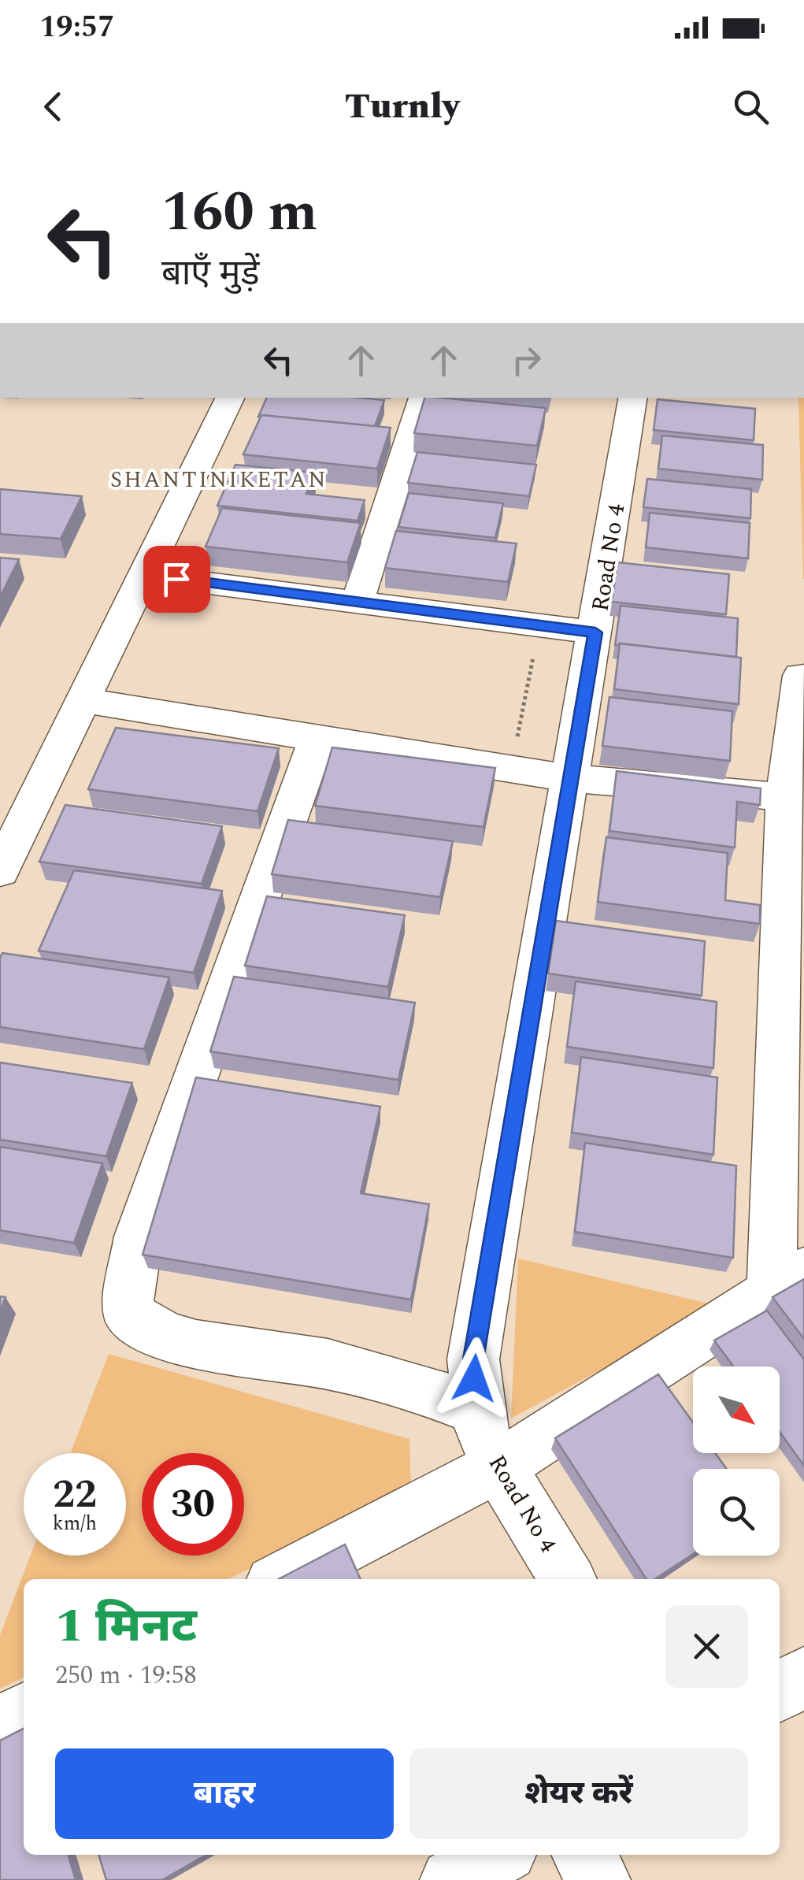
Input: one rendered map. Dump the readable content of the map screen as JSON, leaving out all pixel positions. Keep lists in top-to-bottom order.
{
  "streets": {
    "street": ["Road No 4"]
  },
  "districts": ["SHANTINIKETAN"],
  "north": "bottom right",
  "page": {
    "status": "19:57",
    "header": "Turnly",
    "turn": ["160 m", "बाएँ मुड़ें"],
    "speed": "22 km/h",
    "limit": "30",
    "heading": ["1 मिनट", "250 m · 19:58"],
    "buttons": ["बाहर", "शेयर करें"]
  }
}
